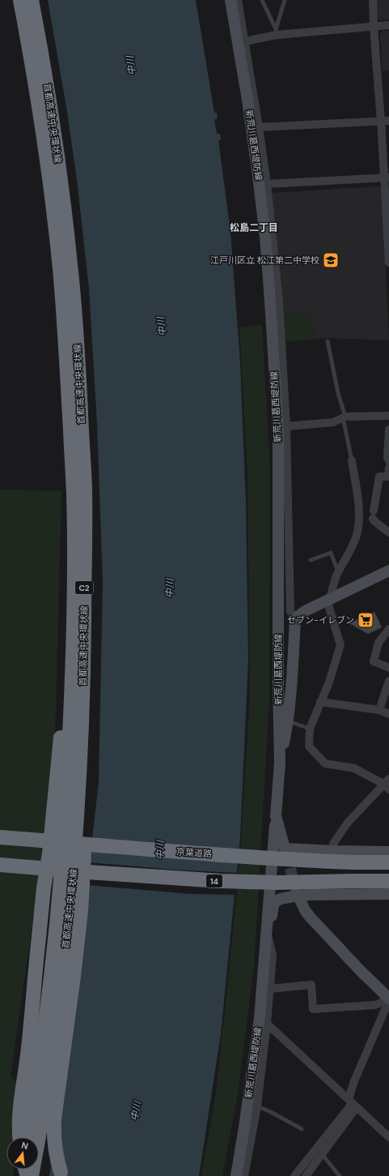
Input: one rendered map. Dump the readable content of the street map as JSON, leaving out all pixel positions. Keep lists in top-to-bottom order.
{
  "streets": {
    "highway": [
      "首都高速中央環状線",
      "C2",
      "京葉道路",
      "14"
    ],
    "main road": ["新荒川葛西堤防線"]
  },
  "districts": ["松島二丁目"],
  "water": ["中川"],
  "places": {
    "school or university": ["江戸川区立 松江第二中学校"],
    "supermarket": ["セブン-イレブン"]
  },
  "north": "top"
}
